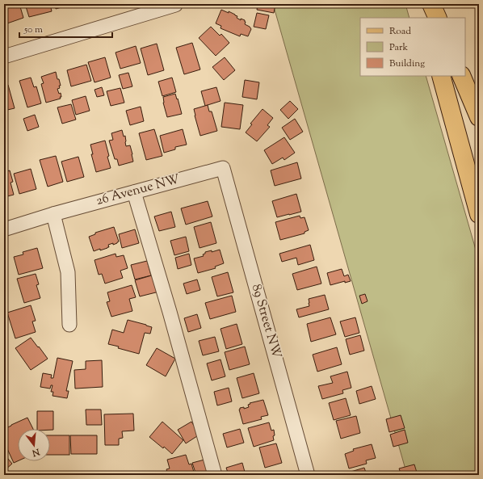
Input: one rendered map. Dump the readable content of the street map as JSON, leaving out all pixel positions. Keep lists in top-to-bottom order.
{
  "streets": {
    "street": ["26 Avenue NW", "89 Street NW"]
  },
  "crossings": [
    ["26 Avenue NW", "89 Street NW"]
  ],
  "legend": ["Road", "Park", "Building"],
  "scale_bar": "50 m",
  "north": "bottom"
}
